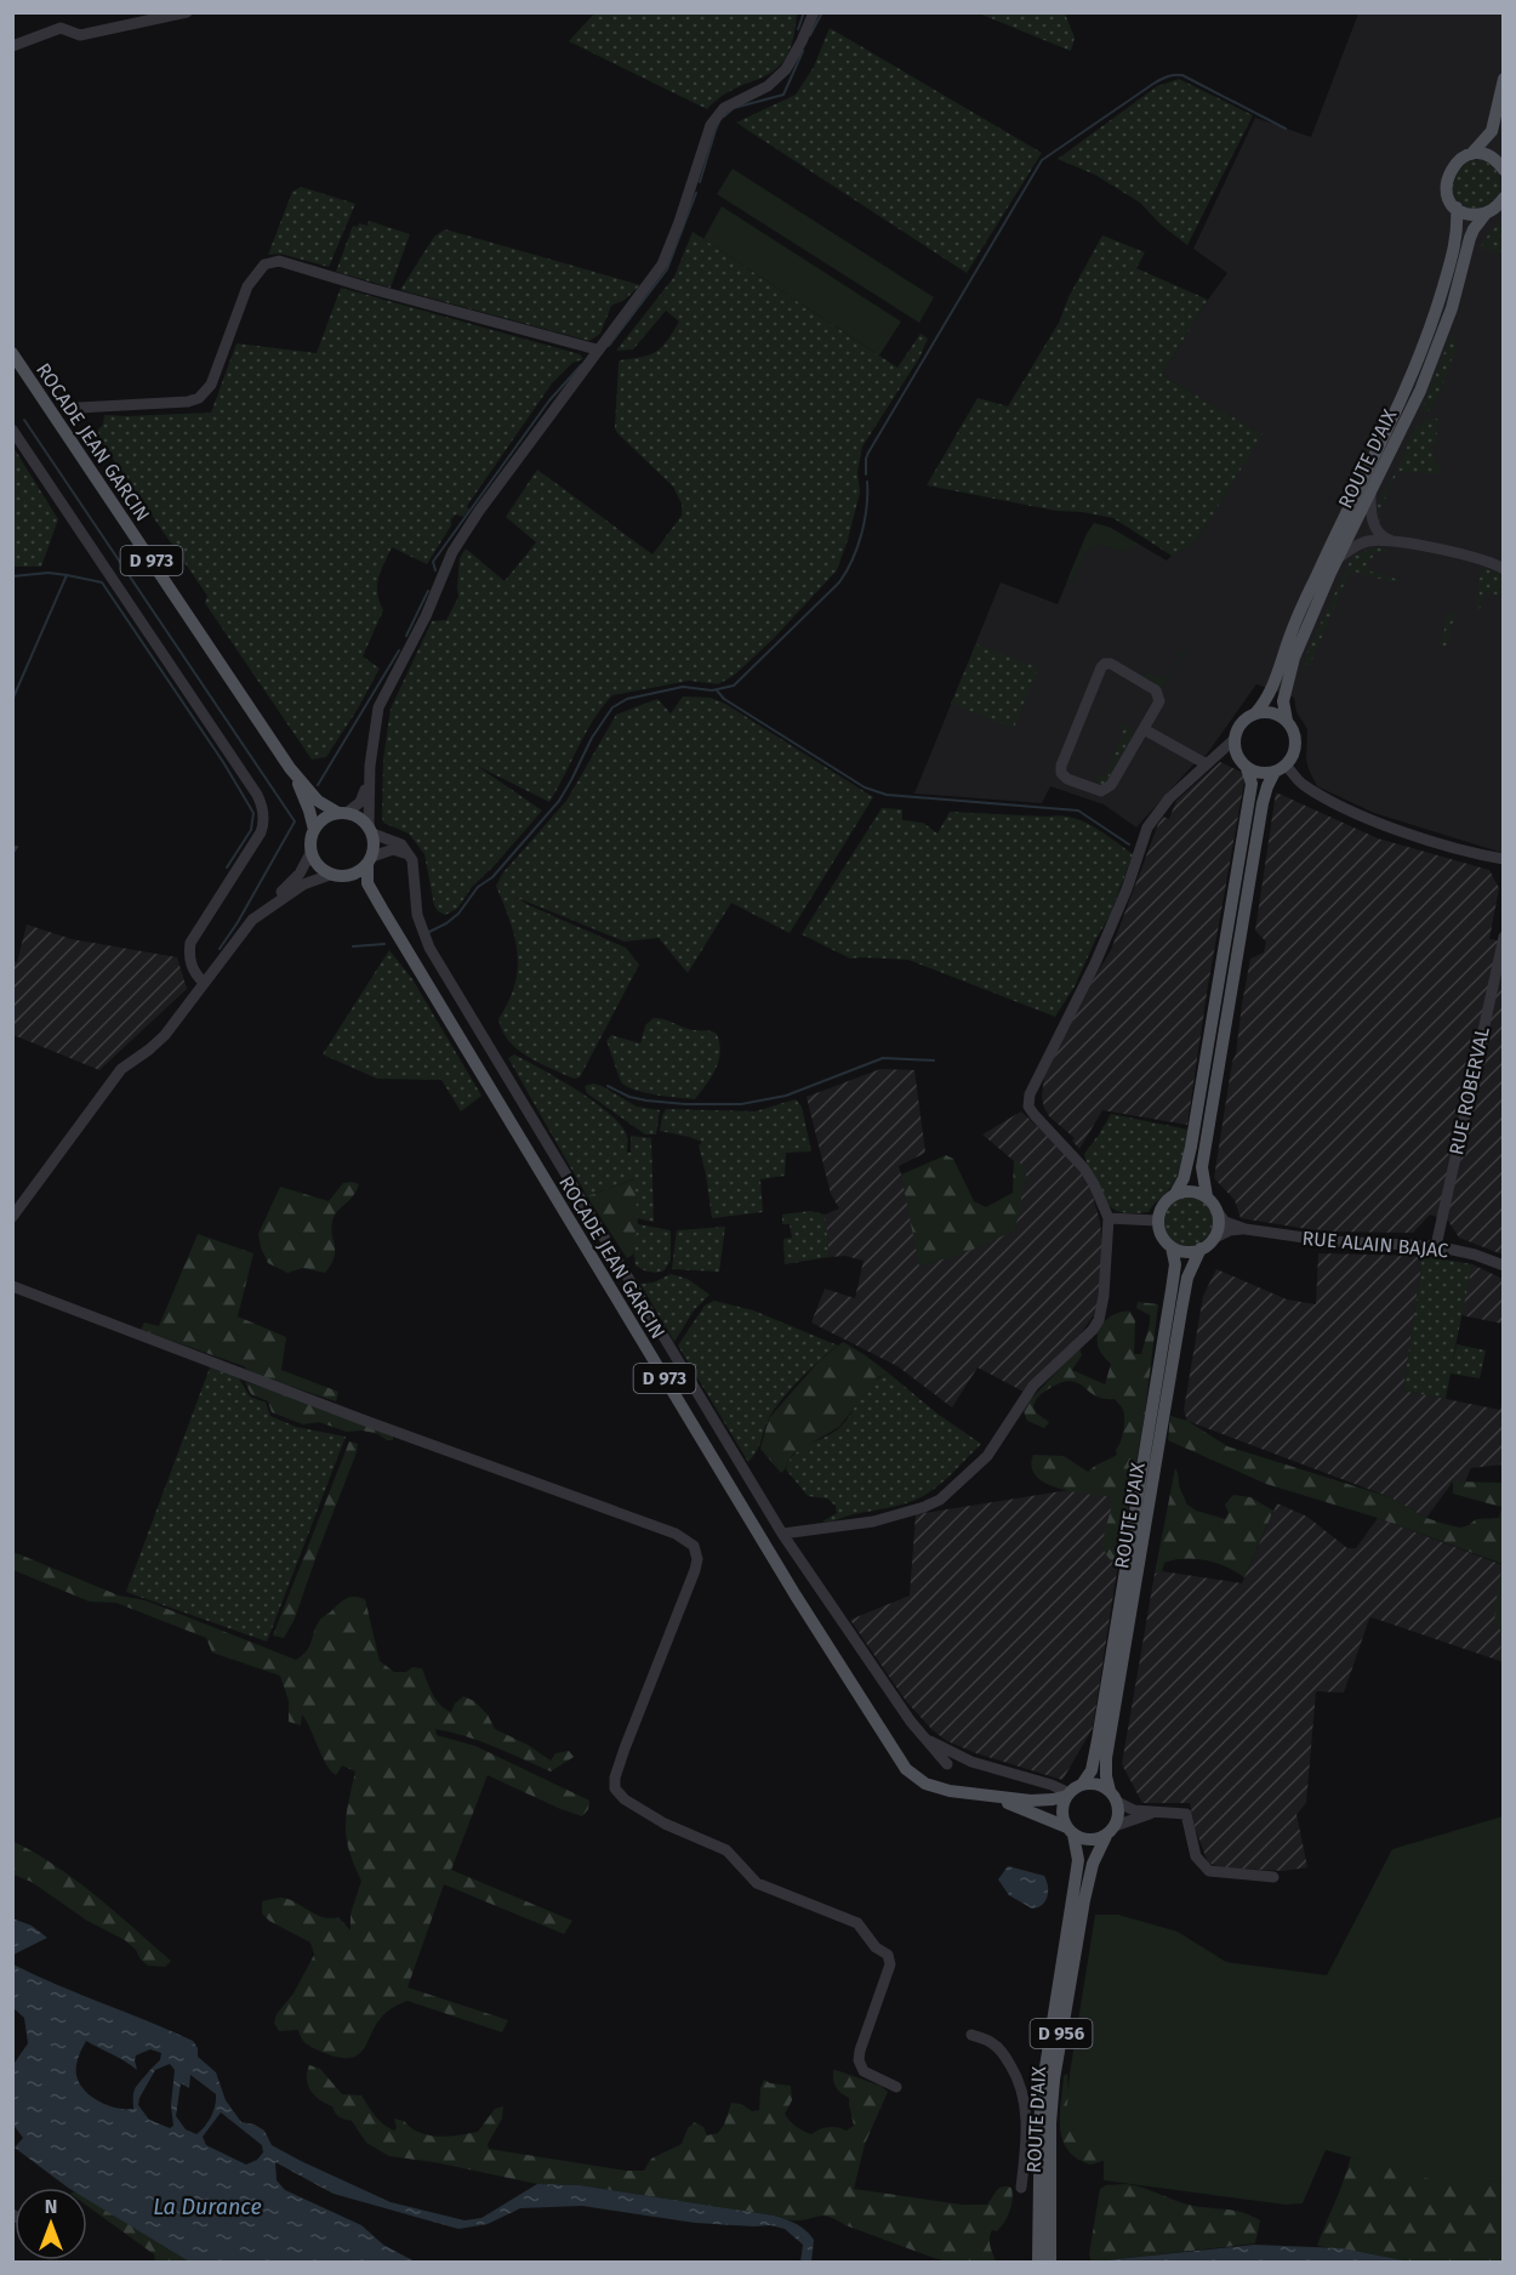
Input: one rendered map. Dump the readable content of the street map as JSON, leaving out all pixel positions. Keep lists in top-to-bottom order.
{
  "streets": {
    "main road": [
      "ROCADE JEAN GARCIN",
      "ROUTE D'AIX",
      "D 973",
      "D 956"
    ],
    "street": ["RUE ROBERVAL", "RUE ALAIN BAJAC"]
  },
  "crossings": [
    ["ROCADE JEAN GARCIN", "ROUTE D'AIX"],
    ["ROUTE D'AIX", "D 956"],
    ["RUE ROBERVAL", "RUE ALAIN BAJAC"]
  ],
  "water": ["La Durance"],
  "north": "top"
}
